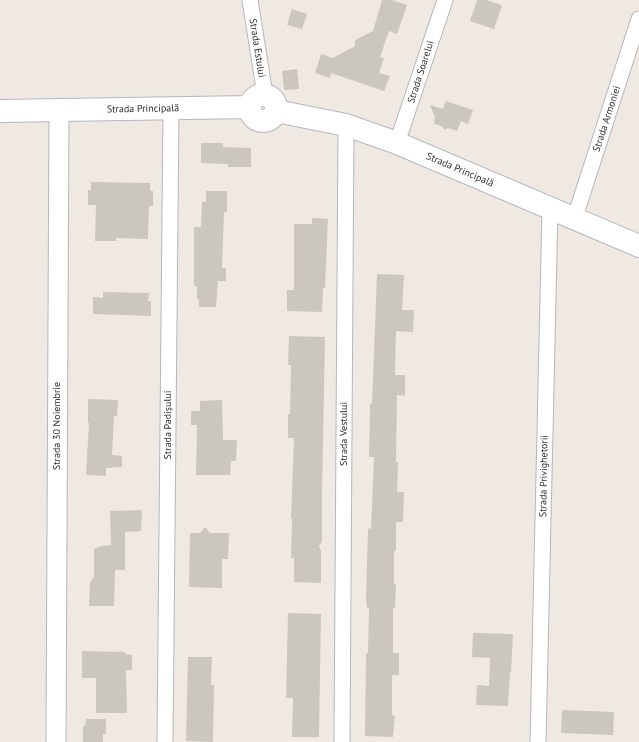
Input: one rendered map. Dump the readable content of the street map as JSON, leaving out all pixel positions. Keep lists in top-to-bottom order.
{
  "streets": {
    "main road": ["Strada Principală"],
    "street": [
      "Strada Estului",
      "Strada Soarelui",
      "Strada Armoniei",
      "Strada Padișului",
      "Strada 30 Noiembrie",
      "Strada Vestului",
      "Strada Privighetorii"
    ]
  },
  "crossings": [
    ["Strada Estului", "Strada Principală"],
    ["Strada Soarelui", "Strada Principală"],
    ["Strada Principală", "Strada Armoniei"],
    ["Strada Principală", "Strada Padișului"],
    ["Strada Principală", "Strada 30 Noiembrie"],
    ["Strada Principală", "Strada Vestului"],
    ["Strada Principală", "Strada Privighetorii"]
  ]
}
